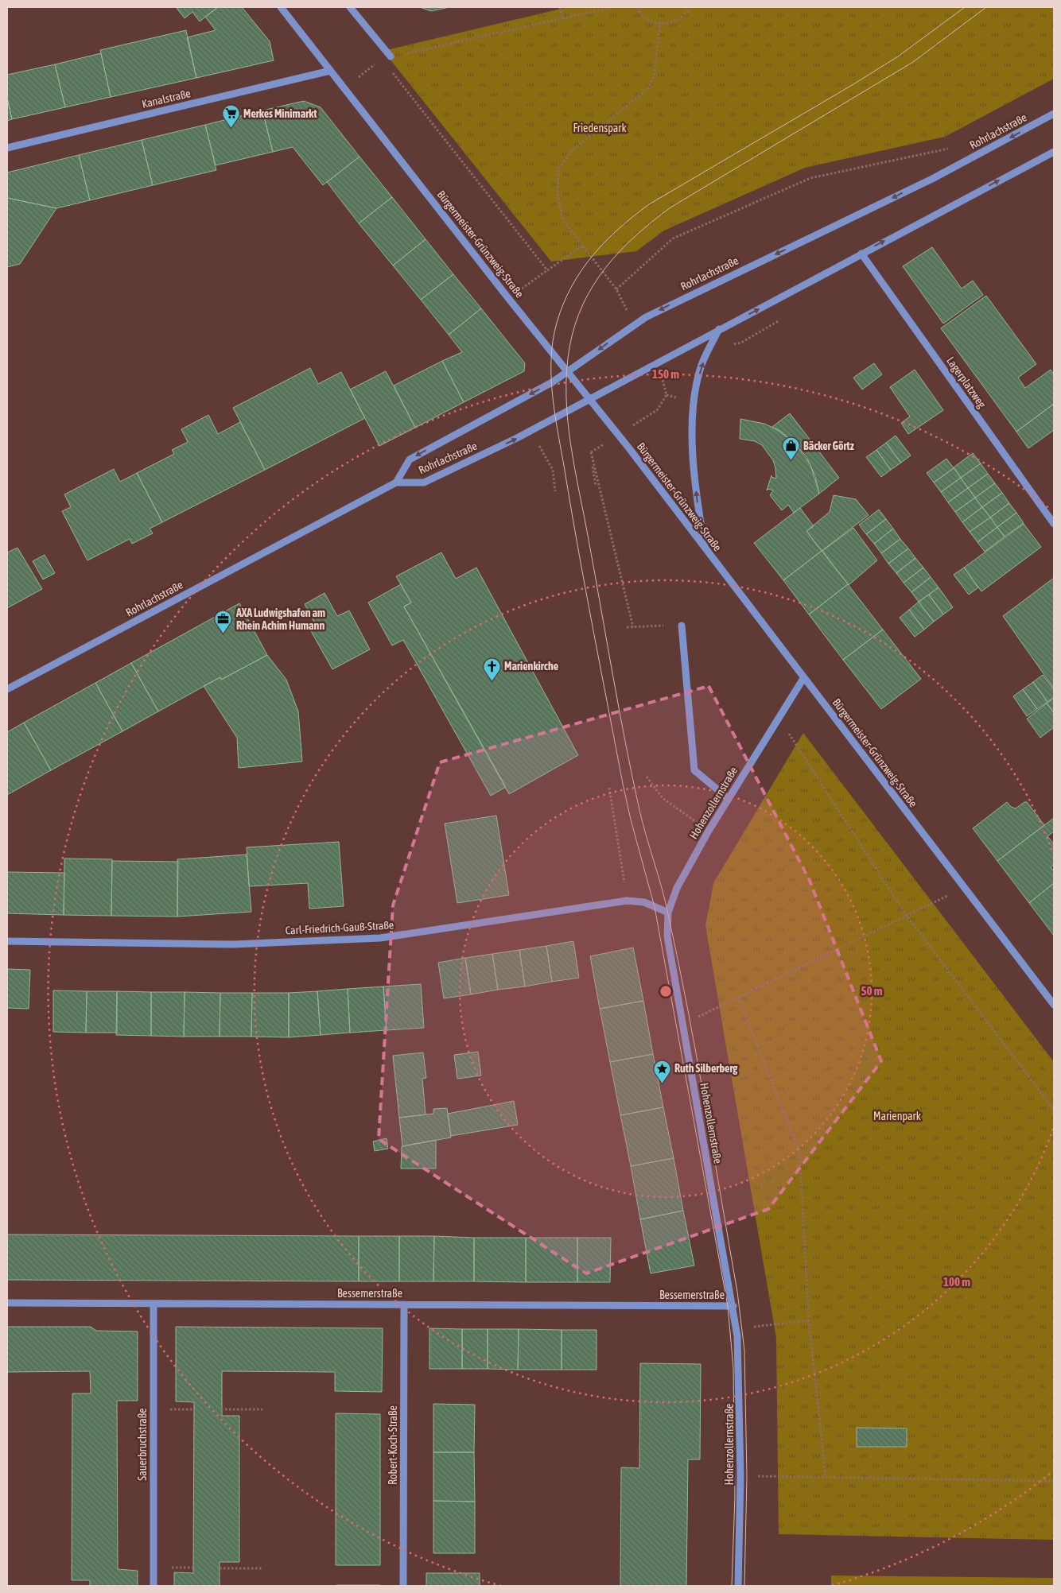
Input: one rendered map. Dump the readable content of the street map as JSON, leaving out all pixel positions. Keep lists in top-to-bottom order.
{
  "streets": {
    "street": [
      "Kanalstraße",
      "Rohrlachstraße",
      "Bürgermeister-Grünzweig-Straße",
      "Lagerplatzweg",
      "Hohenzollernstraße",
      "Carl-Friedrich-Gauß-Straße",
      "Bessemerstraße",
      "Sauerbruchstraße",
      "Robert-Koch-Straße"
    ]
  },
  "crossings": [
    ["Kanalstraße", "Bürgermeister-Grünzweig-Straße"],
    ["Rohrlachstraße", "Bürgermeister-Grünzweig-Straße"],
    ["Rohrlachstraße", "Lagerplatzweg"],
    ["Bürgermeister-Grünzweig-Straße", "Hohenzollernstraße"],
    ["Hohenzollernstraße", "Carl-Friedrich-Gauß-Straße"],
    ["Hohenzollernstraße", "Bessemerstraße"],
    ["Bessemerstraße", "Sauerbruchstraße"],
    ["Bessemerstraße", "Robert-Koch-Straße"]
  ],
  "parks": ["Friedenspark", "Marienpark"],
  "places": {
    "supermarket": ["Merkes Minimarkt"],
    "shop": ["Bäcker Görtz"],
    "office": ["AXA Ludwigshafen am Rhein Achim Humann"],
    "church": ["Marienkirche"],
    "place": ["Ruth Silberberg"]
  },
  "rings": ["150 m", "50 m", "100 m"]
}
